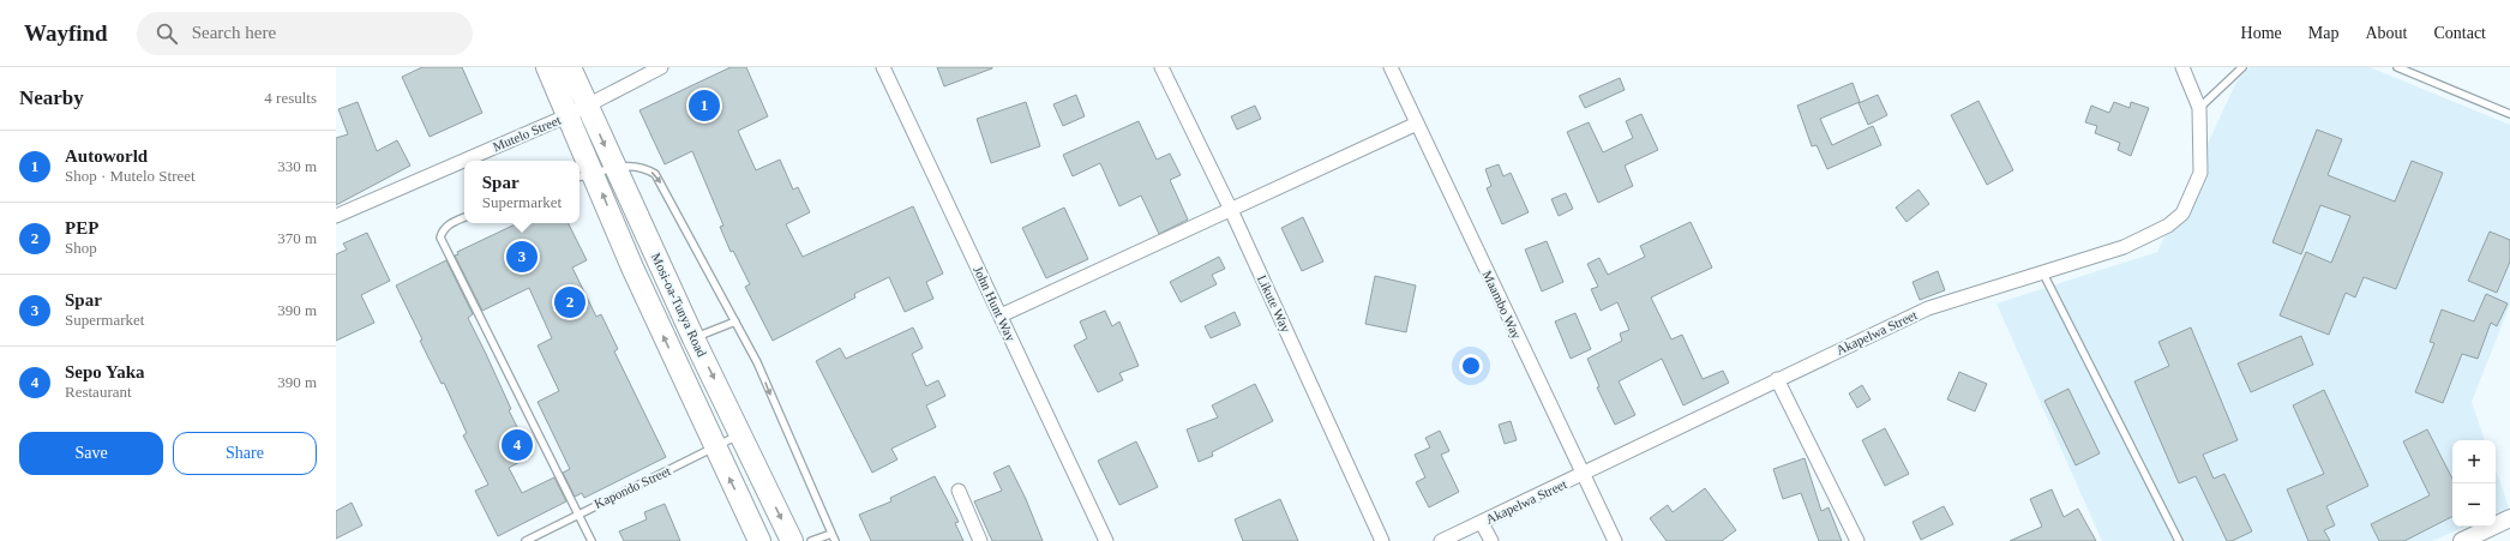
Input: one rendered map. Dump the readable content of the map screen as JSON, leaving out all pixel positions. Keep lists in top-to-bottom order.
{
  "streets": {
    "highway": ["Mosi-oa-Tunya Road"],
    "street": [
      "Mutelo Street",
      "John Hunt Way",
      "Likute Way",
      "Maambo Way",
      "Akapelwa Street"
    ],
    "lane": ["Kapondo Street"]
  },
  "crossings": [
    ["Mutelo Street", "Mosi-oa-Tunya Road"],
    ["Mosi-oa-Tunya Road", "Kapondo Street"],
    ["Maambo Way", "Akapelwa Street"]
  ],
  "page": {
    "header": "Wayfind",
    "search": "Search here",
    "nav": [
      "Home",
      "Map",
      "About",
      "Contact"
    ],
    "heading": ["Nearby", "4 results"],
    "pins": [
      "1",
      "3",
      "2",
      "4"
    ],
    "list": [
      {
        "mark": "1",
        "name": "Autoworld",
        "note": "Shop · Mutelo Street",
        "value": "330 m"
      },
      {
        "mark": "2",
        "name": "PEP",
        "note": "Shop",
        "value": "370 m"
      },
      {
        "mark": "3",
        "name": "Spar",
        "note": "Supermarket",
        "value": "390 m"
      },
      {
        "mark": "4",
        "name": "Sepo Yaka",
        "note": "Restaurant",
        "value": "390 m"
      }
    ],
    "popup": ["Spar", "Supermarket"],
    "buttons": ["Save", "Share"],
    "map_buttons": ["+", "−"]
  }
}
